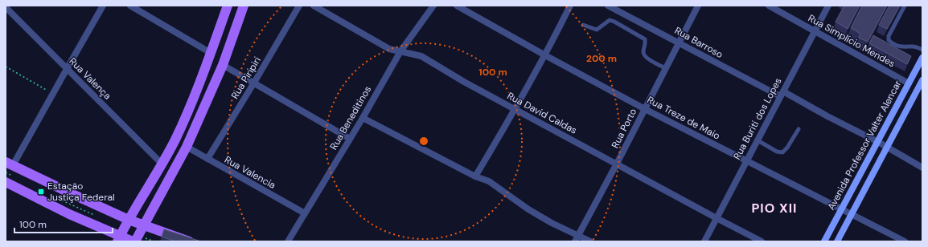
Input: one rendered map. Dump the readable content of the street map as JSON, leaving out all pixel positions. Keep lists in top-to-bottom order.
{
  "streets": {
    "main road": ["Avenida Professor Valter Alencar"],
    "street": [
      "Rua Simplício Mendes",
      "Rua Barroso",
      "Rua Piripiri",
      "Rua Valença",
      "Rua David Caldas",
      "Rua Beneditinos",
      "Rua Treze de Maio",
      "Rua Buriti dos Lopes",
      "Rua Porto",
      "Rua Valencia"
    ]
  },
  "crossings": [
    ["Rua Simplício Mendes", "Rua Buriti dos Lopes"],
    ["Rua Simplício Mendes", "Avenida Professor Valter Alencar"],
    ["Rua Barroso", "Rua Buriti dos Lopes"],
    ["Rua Barroso", "Rua Porto"],
    ["Rua Barroso", "Avenida Professor Valter Alencar"],
    ["Rua Piripiri", "Rua Valencia"],
    ["Rua David Caldas", "Rua Beneditinos"],
    ["Rua David Caldas", "Rua Buriti dos Lopes"],
    ["Rua David Caldas", "Rua Porto"],
    ["Rua Beneditinos", "Rua Valencia"],
    ["Rua Treze de Maio", "Rua Buriti dos Lopes"],
    ["Rua Treze de Maio", "Rua Porto"],
    ["Rua Treze de Maio", "Avenida Professor Valter Alencar"]
  ],
  "districts": ["PIO XII"],
  "places": {
    "transit": ["Estação Justiça Federal"]
  },
  "scale_bar": "100 m",
  "rings": ["200 m", "100 m"]
}
